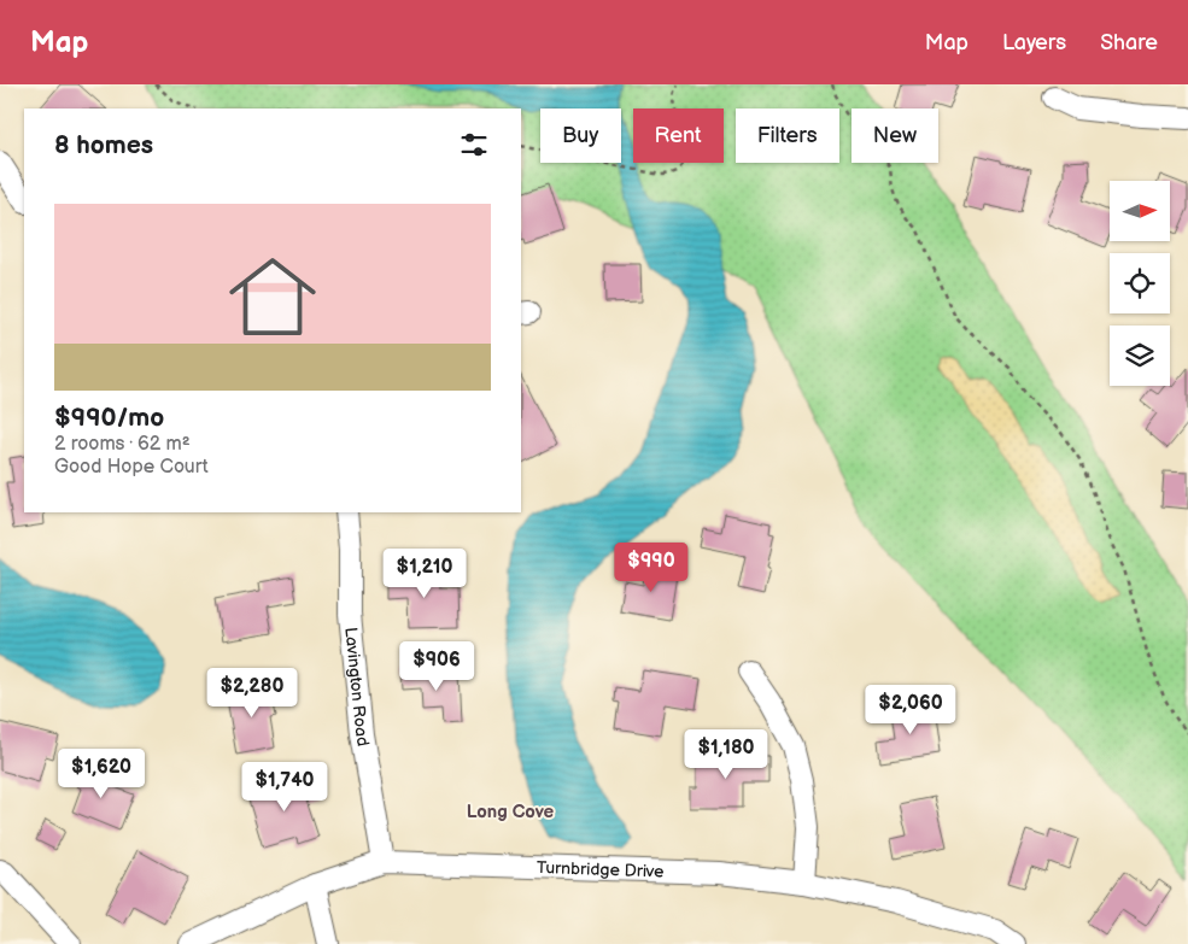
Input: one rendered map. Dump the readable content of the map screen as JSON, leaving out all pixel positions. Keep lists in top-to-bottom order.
{
  "streets": {
    "street": ["Lavington Road", "Turnbridge Drive"]
  },
  "crossings": [
    ["Lavington Road", "Turnbridge Drive"]
  ],
  "districts": ["Long Cove"],
  "north": "right",
  "page": {
    "header": "Map",
    "nav": ["Map", "Layers", "Share"],
    "chip": [
      "Buy",
      "Rent",
      "Filters",
      "New"
    ],
    "heading": "8 homes",
    "list": [
      {
        "name": "$990/mo",
        "note": "2 rooms · 62 m² · Good Hope Court"
      }
    ],
    "price": [
      "$990",
      "$1,210",
      "$906",
      "$2,280",
      "$2,060",
      "$1,180",
      "$1,620",
      "$1,740"
    ]
  }
}
